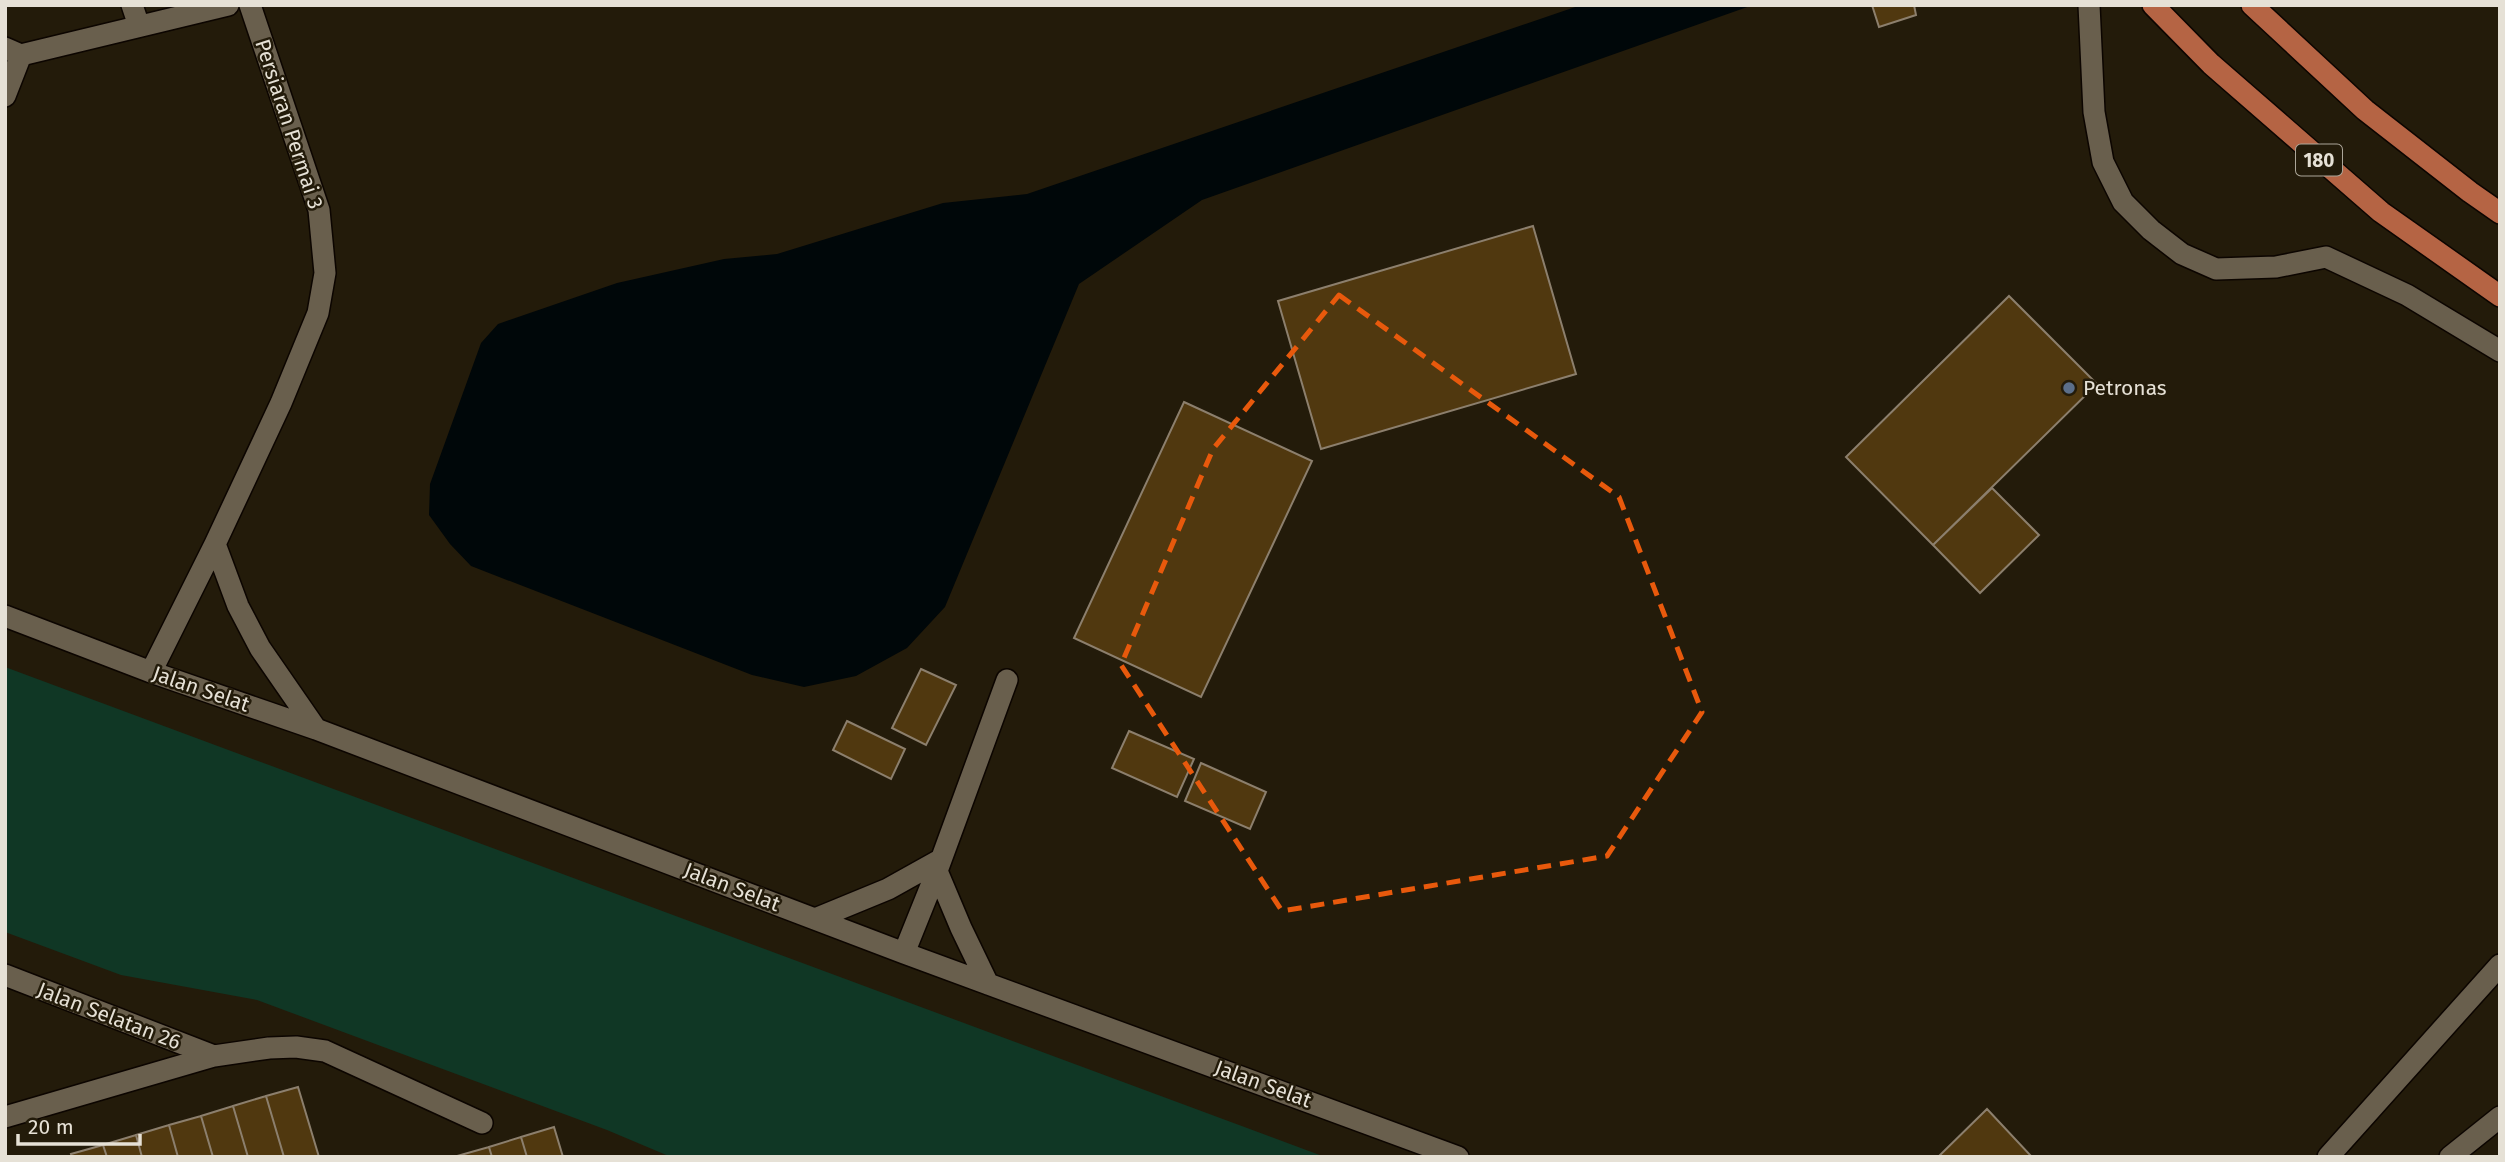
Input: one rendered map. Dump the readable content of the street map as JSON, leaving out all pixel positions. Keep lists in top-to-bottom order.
{
  "streets": {
    "main road": ["180"],
    "street": ["Persiaran Permai 3", "Jalan Selat", "Jalan Selatan 26"]
  },
  "crossings": [
    ["Persiaran Permai 3", "Jalan Selat"]
  ],
  "places": ["Petronas"],
  "scale_bar": "20 m"
}
